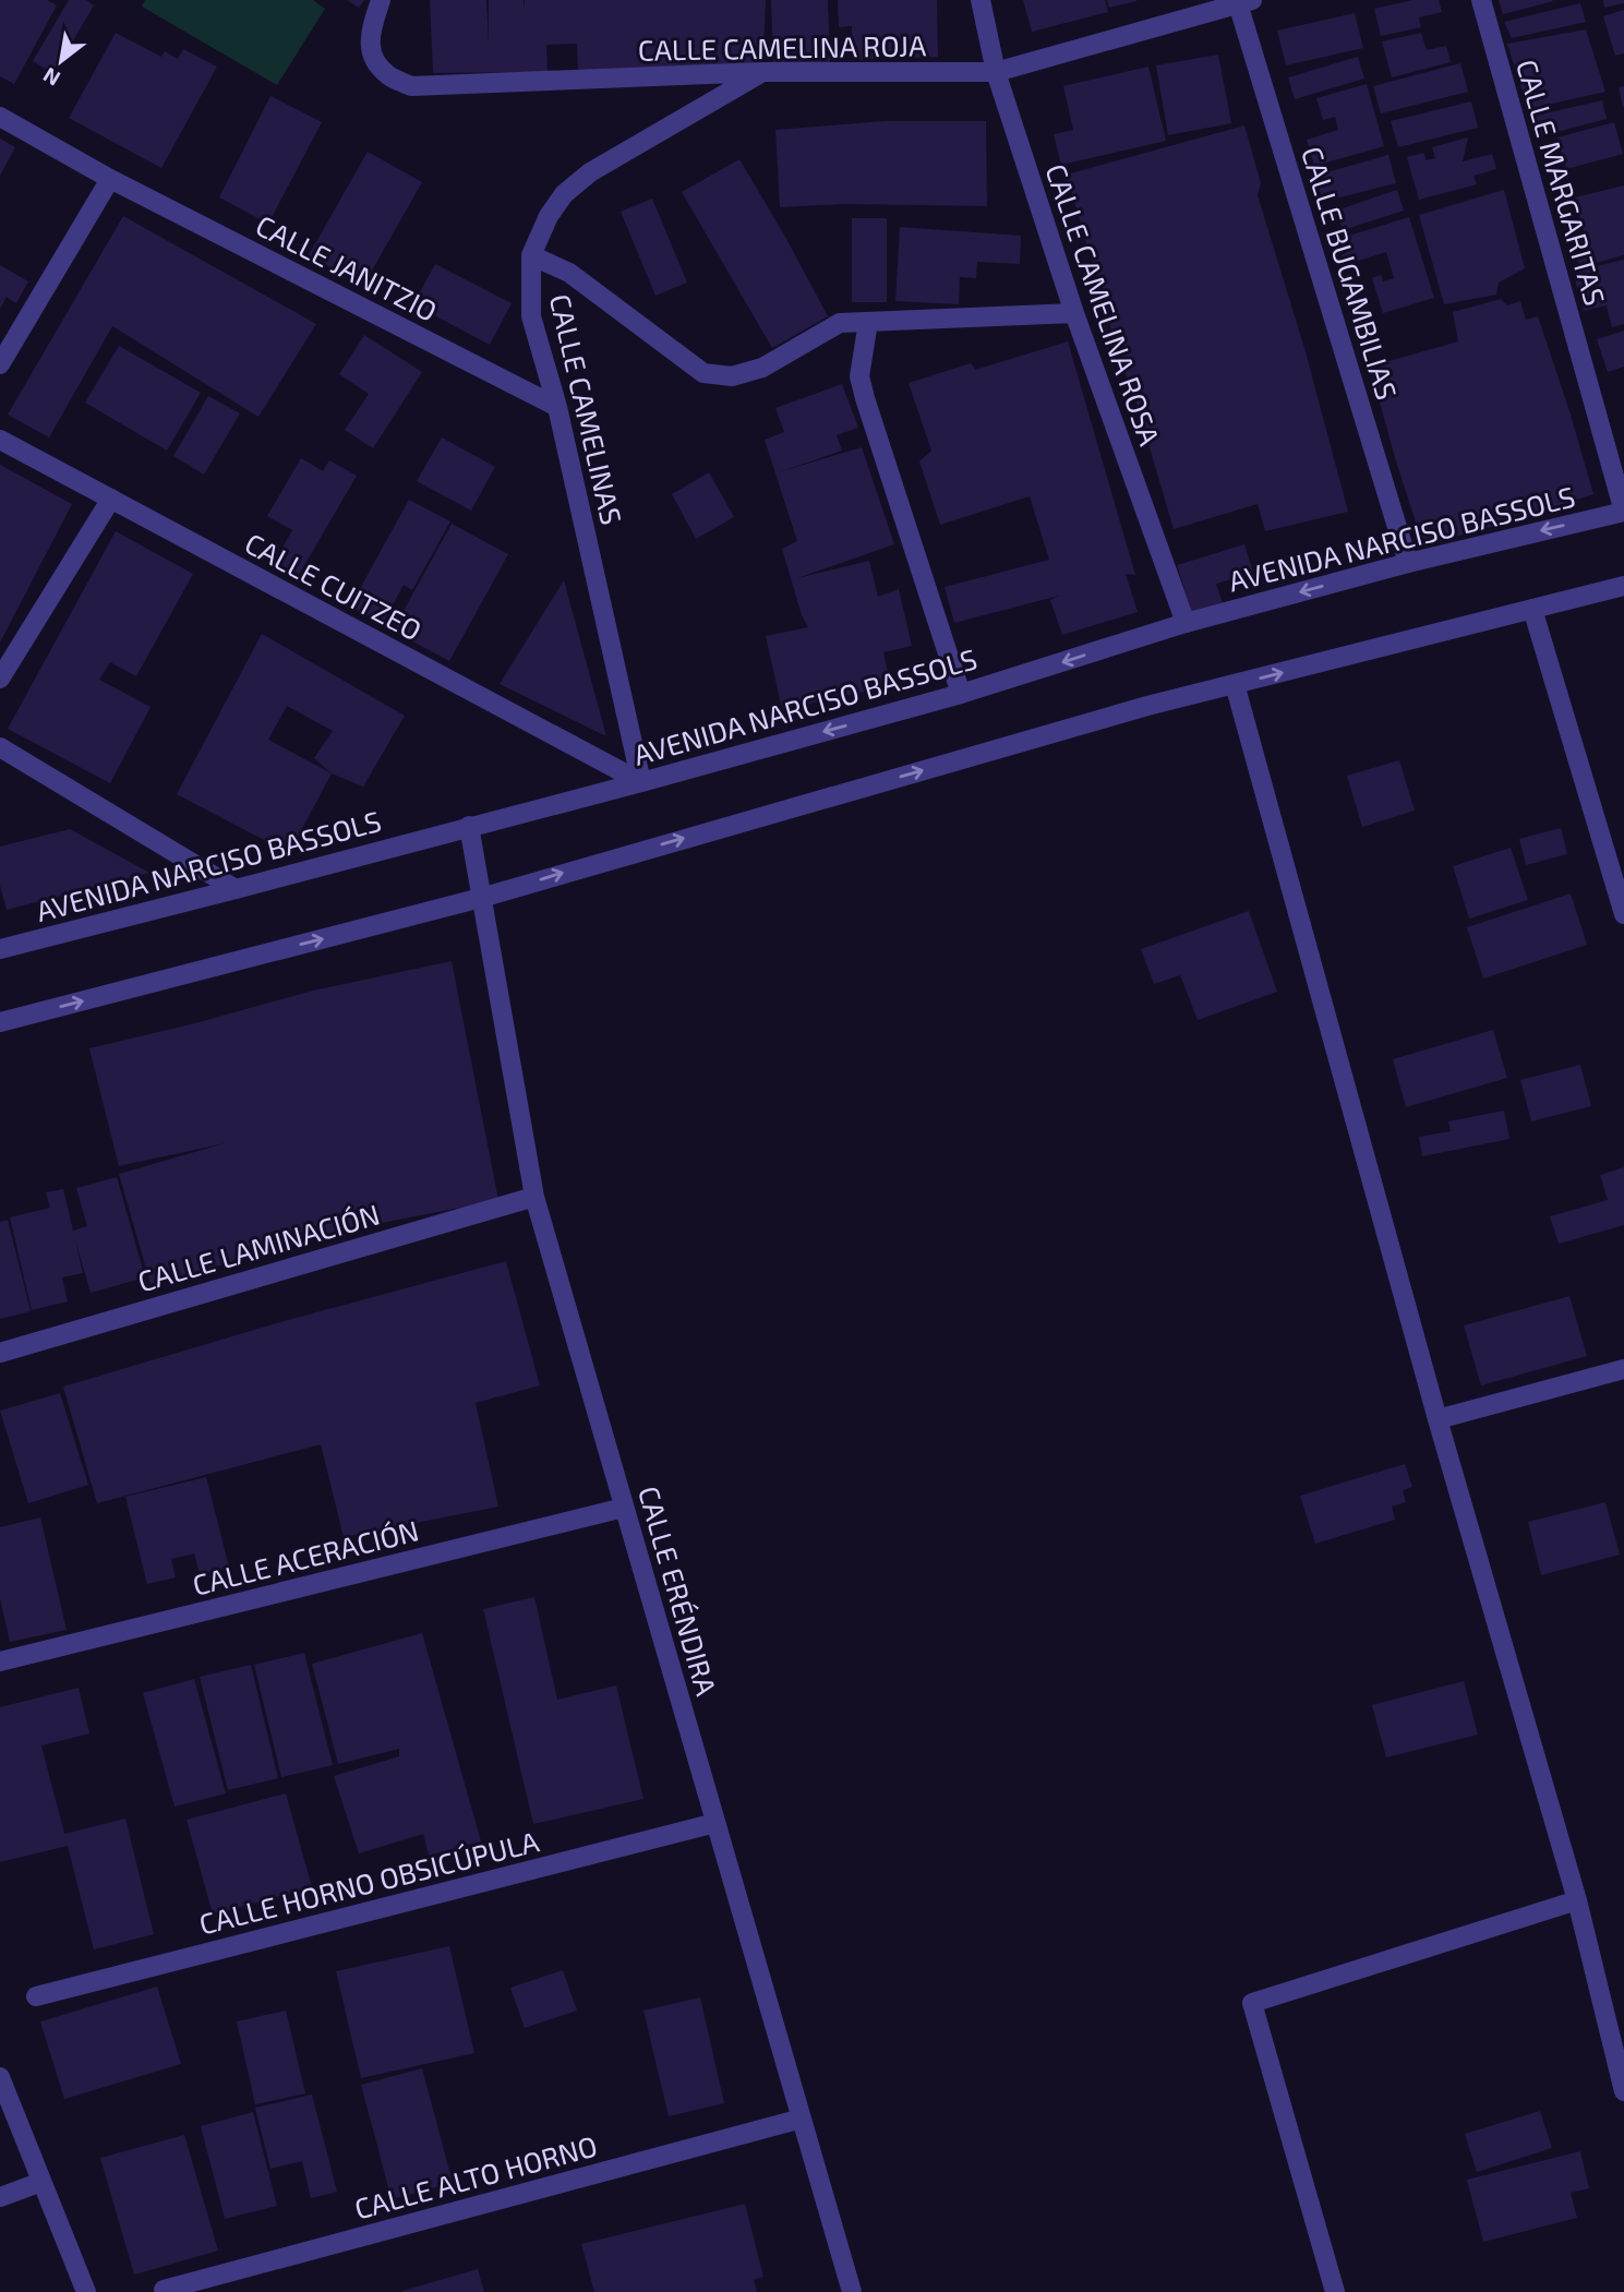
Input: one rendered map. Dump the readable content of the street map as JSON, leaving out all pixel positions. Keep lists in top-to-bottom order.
{
  "streets": {
    "street": [
      "CALLE CAMELINA ROJA",
      "CALLE MARGARITAS",
      "CALLE JANITZIO",
      "CALLE BUGAMBILIAS",
      "CALLE CAMELINA ROSA",
      "CALLE CAMELINAS",
      "AVENIDA NARCISO BASSOLS",
      "CALLE CUITZEO",
      "CALLE LAMINACIÓN",
      "CALLE ACERACIÓN",
      "CALLE ERÉNDIRA",
      "CALLE HORNO OBSICÚPULA",
      "CALLE ALTO HORNO"
    ]
  },
  "crossings": [
    ["CALLE CAMELINA ROJA", "CALLE BUGAMBILIAS"],
    ["CALLE CAMELINA ROJA", "CALLE CAMELINA ROSA"],
    ["CALLE CAMELINA ROJA", "CALLE CAMELINAS"],
    ["CALLE MARGARITAS", "AVENIDA NARCISO BASSOLS"],
    ["CALLE JANITZIO", "CALLE CAMELINAS"],
    ["CALLE BUGAMBILIAS", "AVENIDA NARCISO BASSOLS"],
    ["CALLE CAMELINA ROSA", "AVENIDA NARCISO BASSOLS"],
    ["CALLE CAMELINAS", "AVENIDA NARCISO BASSOLS"],
    ["CALLE CAMELINAS", "CALLE CUITZEO"],
    ["AVENIDA NARCISO BASSOLS", "CALLE CUITZEO"],
    ["AVENIDA NARCISO BASSOLS", "CALLE ERÉNDIRA"],
    ["CALLE LAMINACIÓN", "CALLE ERÉNDIRA"],
    ["CALLE ACERACIÓN", "CALLE ERÉNDIRA"],
    ["CALLE ERÉNDIRA", "CALLE HORNO OBSICÚPULA"],
    ["CALLE ERÉNDIRA", "CALLE ALTO HORNO"]
  ],
  "north": "bottom left"
}
